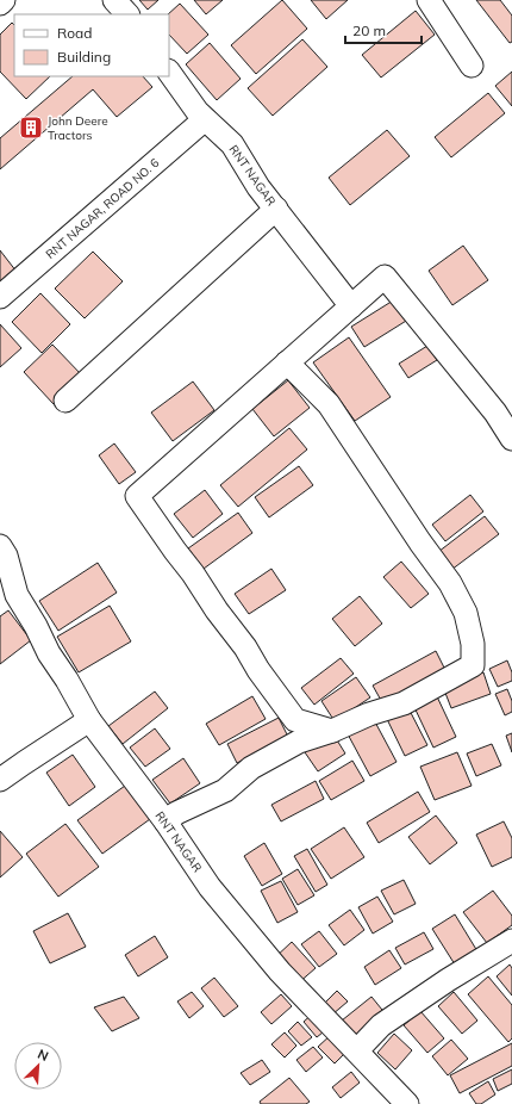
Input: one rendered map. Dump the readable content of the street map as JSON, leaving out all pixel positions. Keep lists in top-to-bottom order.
{
  "streets": {
    "street": ["RNT NAGAR", "RNT NAGAR, ROAD NO. 6"]
  },
  "crossings": [
    ["RNT NAGAR", "RNT NAGAR, ROAD NO. 6"]
  ],
  "places": {
    "building": ["John Deere Tractors"]
  },
  "legend": ["Road", "Building"],
  "scale_bar": "20 m",
  "north": "top right"
}
